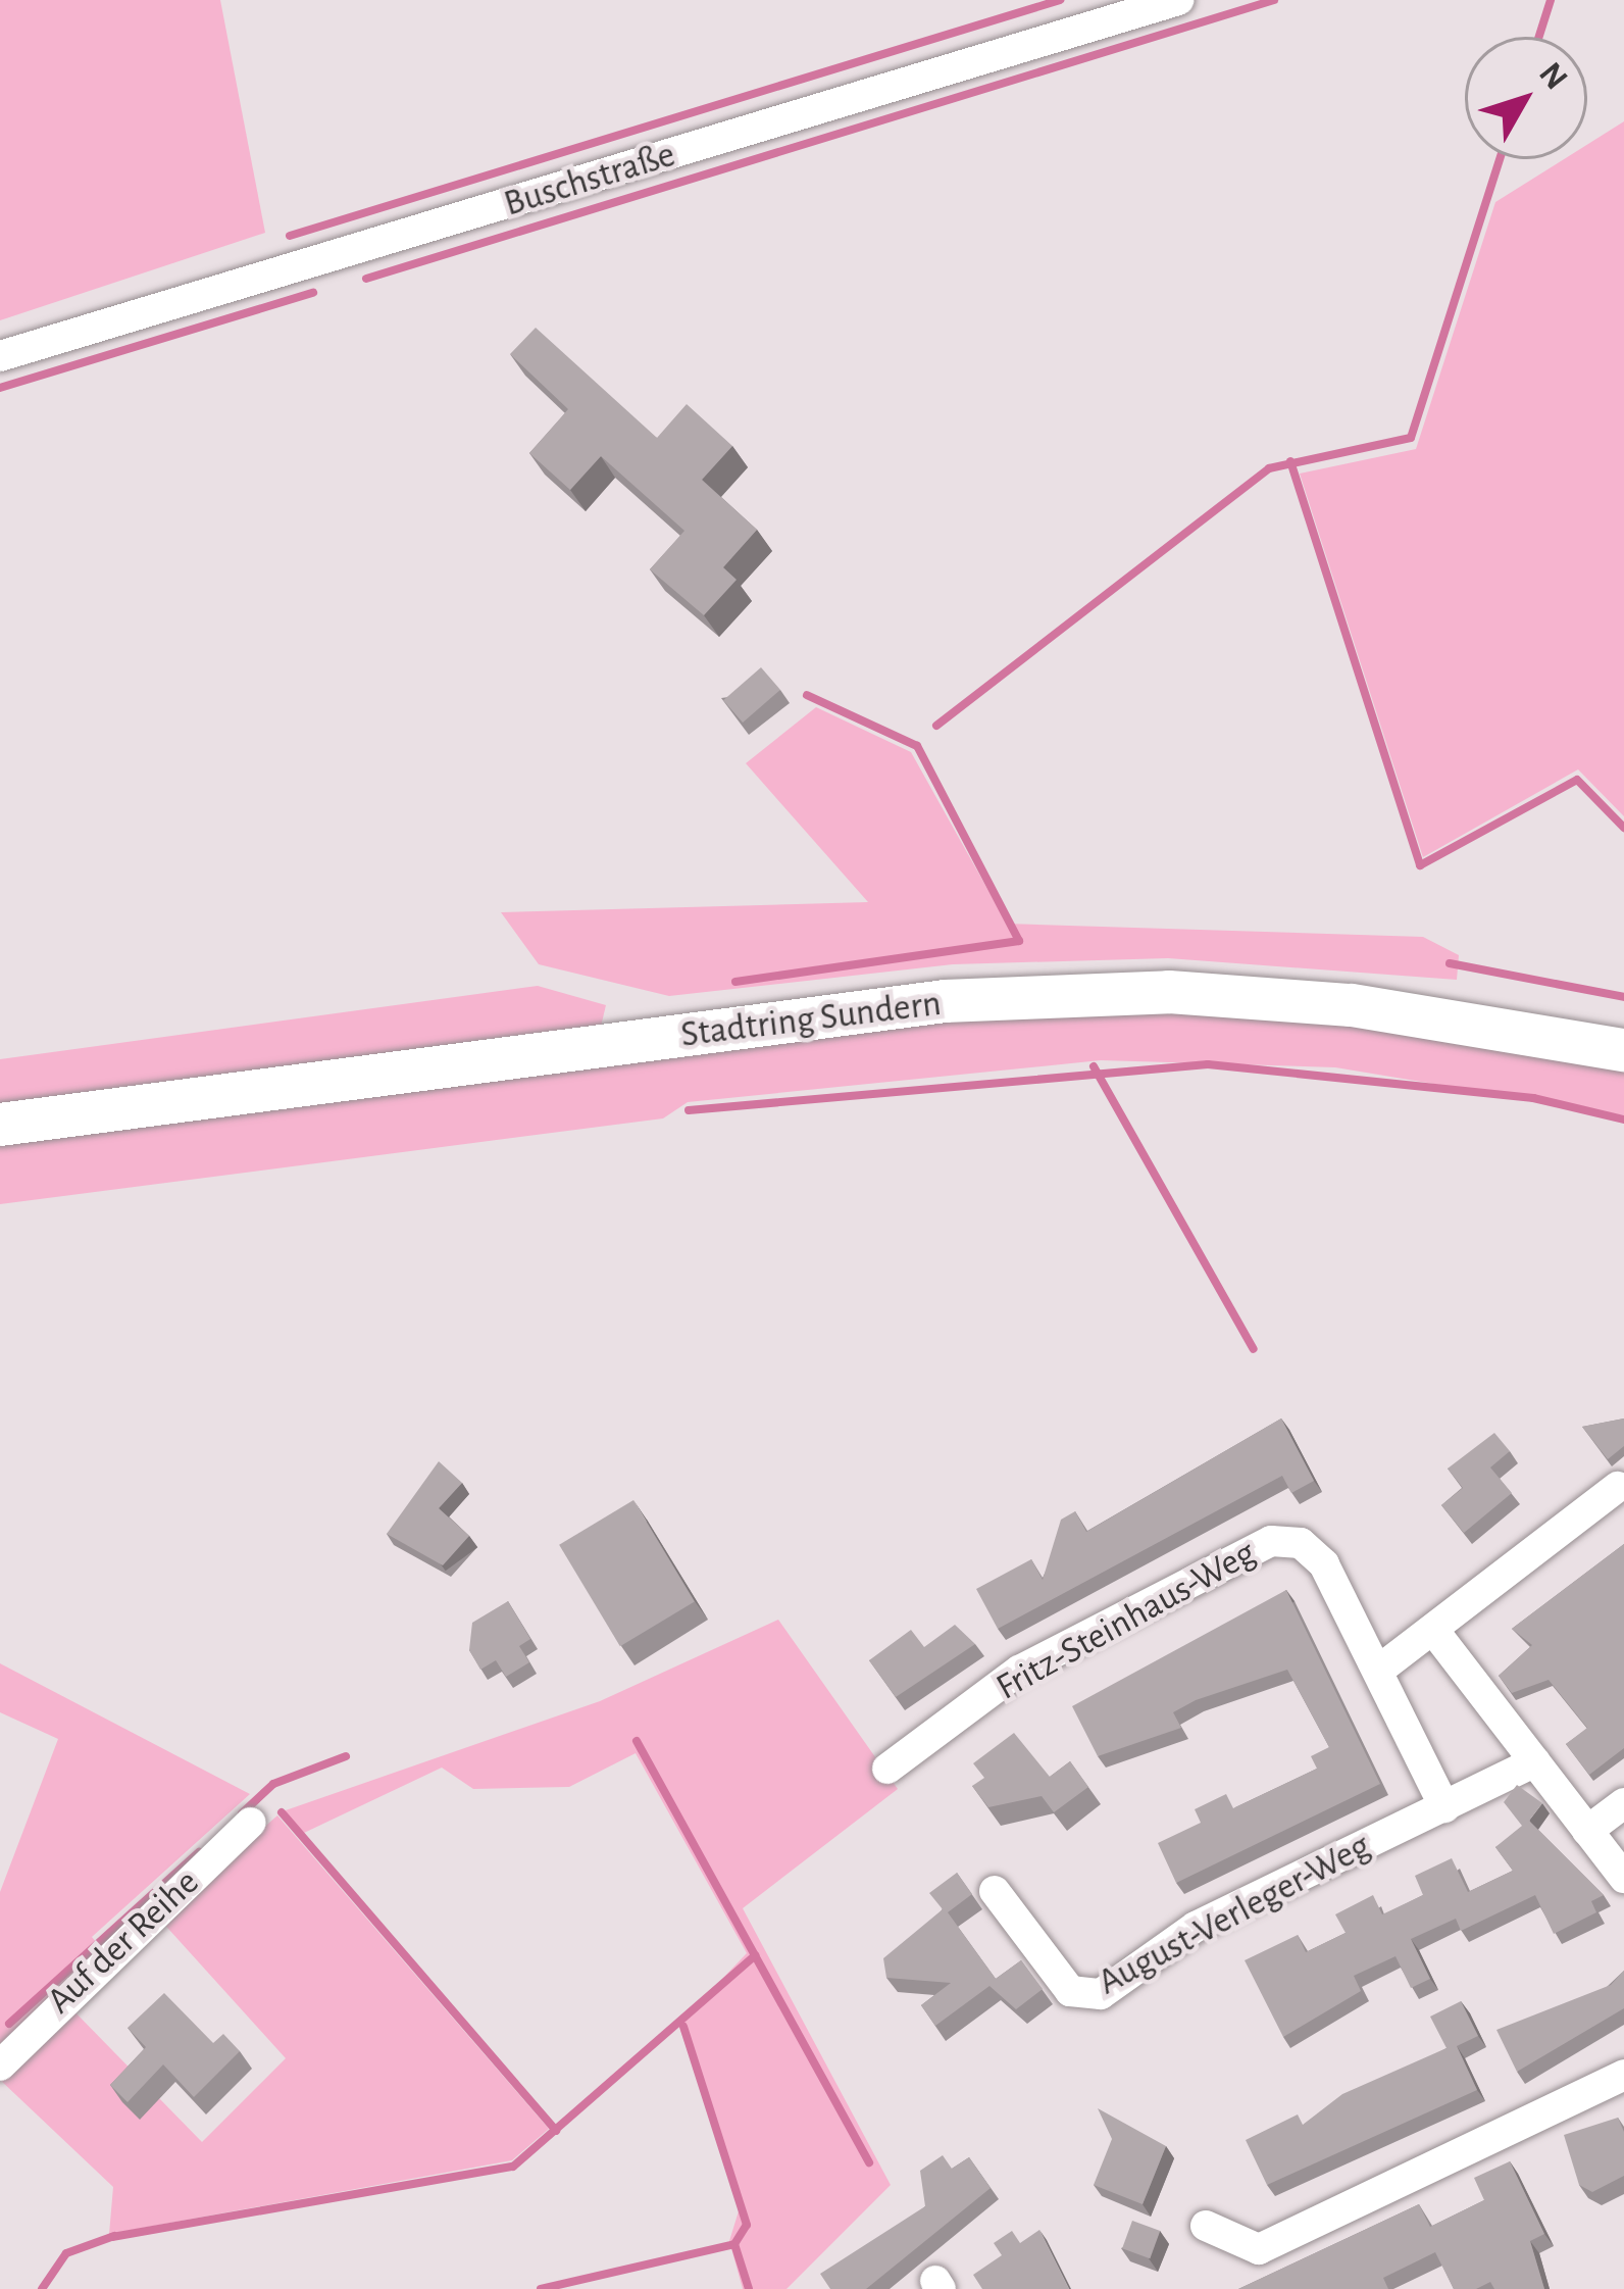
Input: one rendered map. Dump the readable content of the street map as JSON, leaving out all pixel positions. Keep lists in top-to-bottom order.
{
  "streets": {
    "main road": ["Stadtring Sundern"],
    "street": [
      "Buschstraße",
      "Fritz-Steinhaus-Weg",
      "August-Verleger-Weg",
      "Auf der Reihe"
    ]
  },
  "crossings": [
    ["Fritz-Steinhaus-Weg", "August-Verleger-Weg"]
  ],
  "north": "top right"
}
